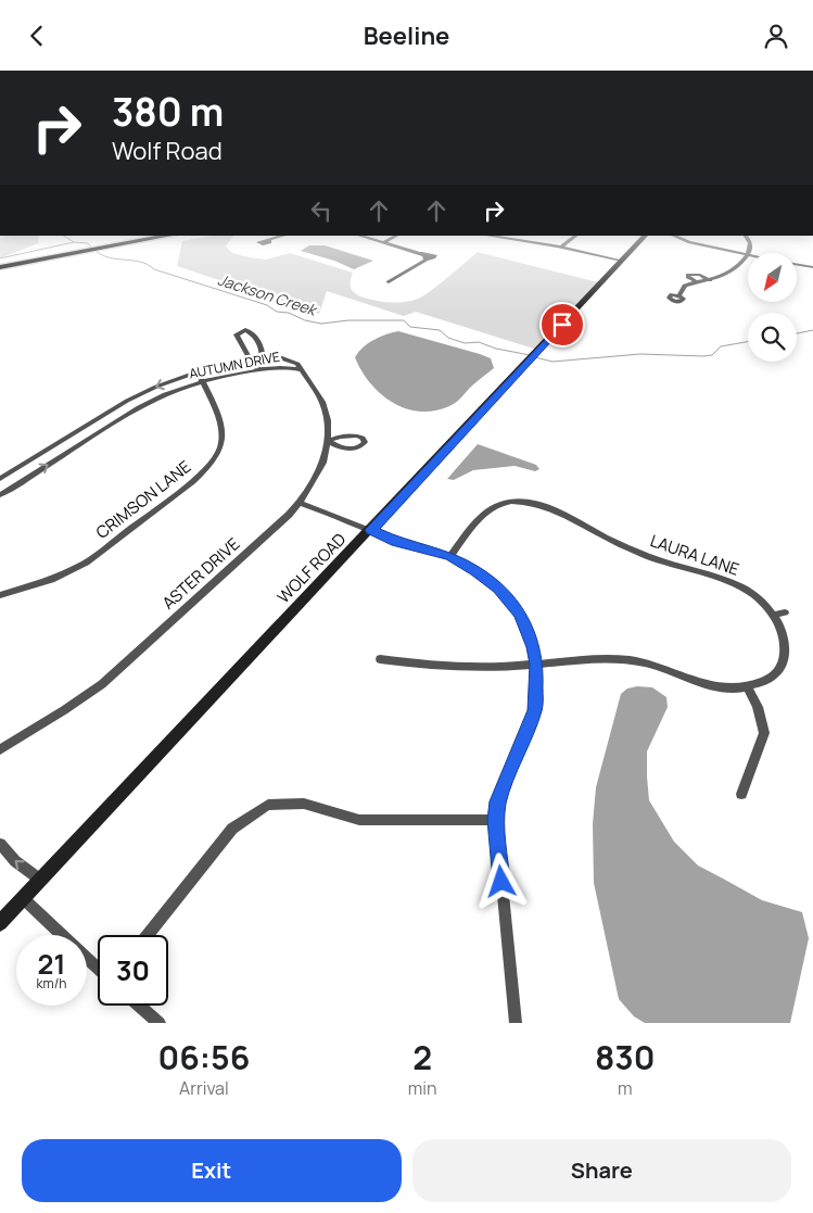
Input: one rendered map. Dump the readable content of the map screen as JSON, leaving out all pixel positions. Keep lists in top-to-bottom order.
{
  "streets": {
    "main road": ["WOLF ROAD"],
    "street": [
      "AUTUMN DRIVE",
      "CRIMSON LANE",
      "LAURA LANE",
      "ASTER DRIVE"
    ]
  },
  "crossings": [
    ["AUTUMN DRIVE", "CRIMSON LANE"],
    ["AUTUMN DRIVE", "ASTER DRIVE"]
  ],
  "water": ["Jackson Creek"],
  "north": "bottom left",
  "page": {
    "header": "Beeline",
    "turn": ["380 m", "Wolf Road"],
    "speed": "21 km/h",
    "limit": "30",
    "eta": [
      "06:56",
      "Arrival",
      "2",
      "min",
      "830",
      "m"
    ],
    "buttons": ["Exit", "Share"]
  }
}
